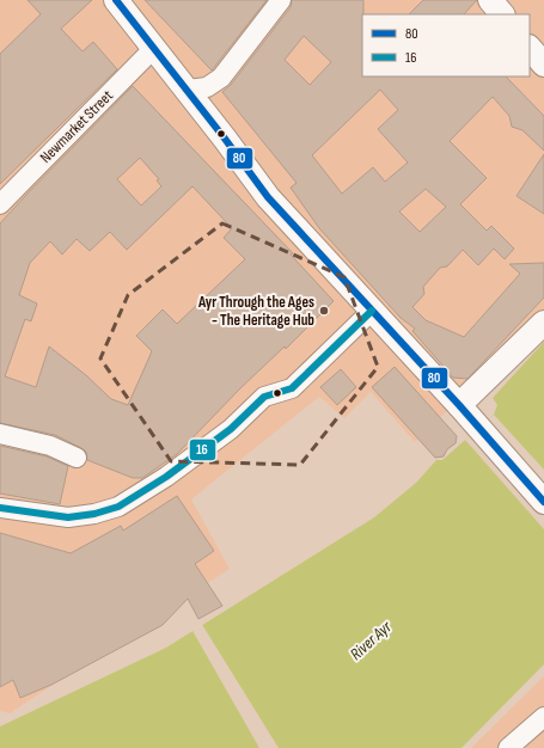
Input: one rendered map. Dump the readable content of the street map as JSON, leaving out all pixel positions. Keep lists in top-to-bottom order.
{
  "streets": {
    "street": ["Newmarket Street"]
  },
  "water": ["River Ayr"],
  "places": ["Ayr Through the Ages - The Heritage Hub"],
  "lines": ["transit line 80", "transit line 16"],
  "legend": ["80", "16"]
}
